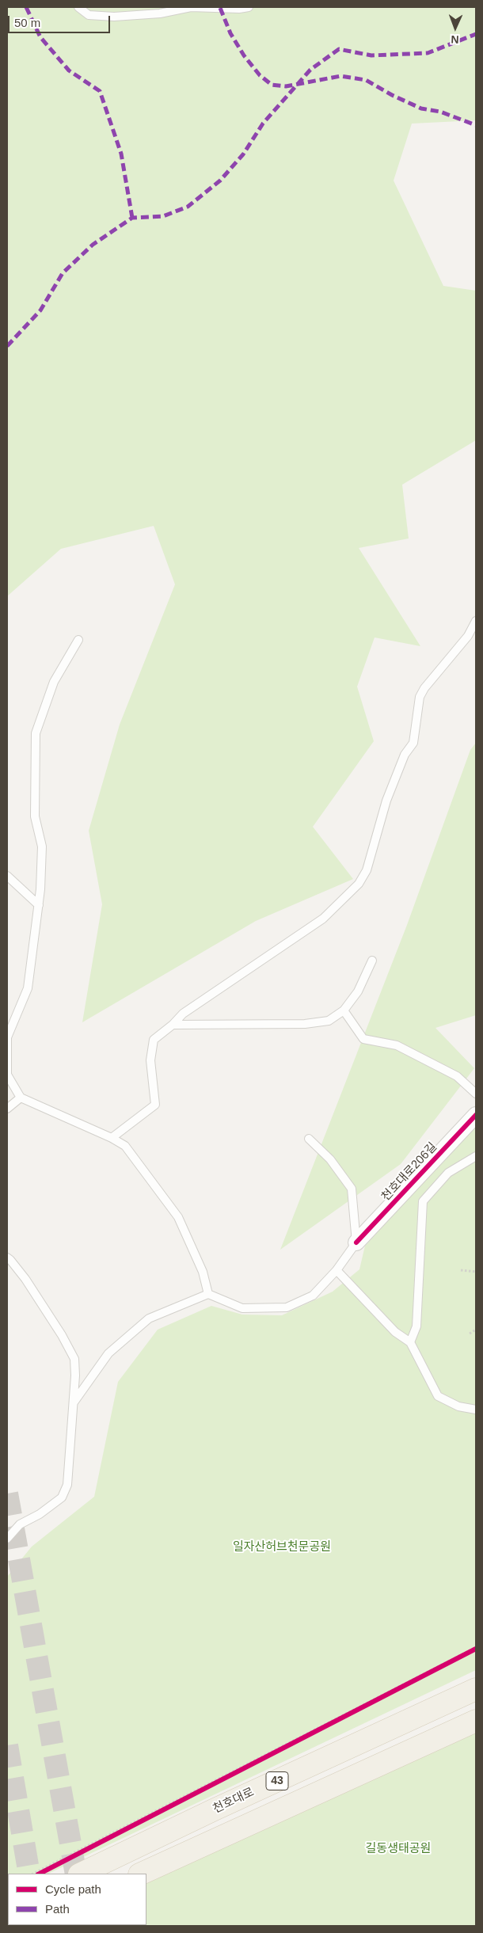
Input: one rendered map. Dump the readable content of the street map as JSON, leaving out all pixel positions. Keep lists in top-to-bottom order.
{
  "streets": {
    "main road": ["43", "천호대로"],
    "street": ["천호대로206길"]
  },
  "parks": ["일자산허브천문공원", "길동생태공원"],
  "legend": ["Cycle path", "Path"],
  "scale_bar": "50 m",
  "north": "bottom"
}
